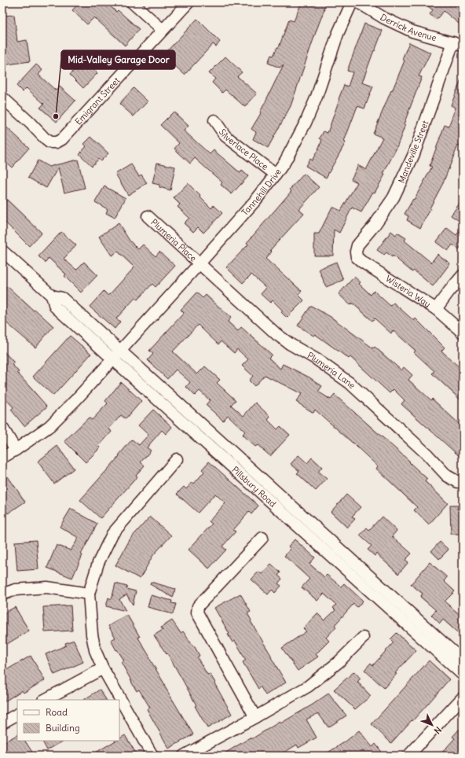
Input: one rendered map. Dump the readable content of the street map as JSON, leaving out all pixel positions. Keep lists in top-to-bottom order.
{
  "streets": {
    "street": [
      "Derrick Avenue",
      "Emigrant Street",
      "Silverlace Place",
      "Mandeville Street",
      "Tannehill Drive",
      "Plumeria Place",
      "Wisteria Way",
      "Plumeria Lane",
      "Pillsbury Road"
    ]
  },
  "crossings": [
    ["Derrick Avenue", "Mandeville Street"],
    ["Silverlace Place", "Tannehill Drive"],
    ["Mandeville Street", "Wisteria Way"],
    ["Tannehill Drive", "Plumeria Place"],
    ["Tannehill Drive", "Plumeria Lane"],
    ["Tannehill Drive", "Pillsbury Road"],
    ["Plumeria Place", "Plumeria Lane"]
  ],
  "places": ["Mid-Valley Garage Door"],
  "legend": ["Road", "Building"],
  "north": "bottom right"
}
